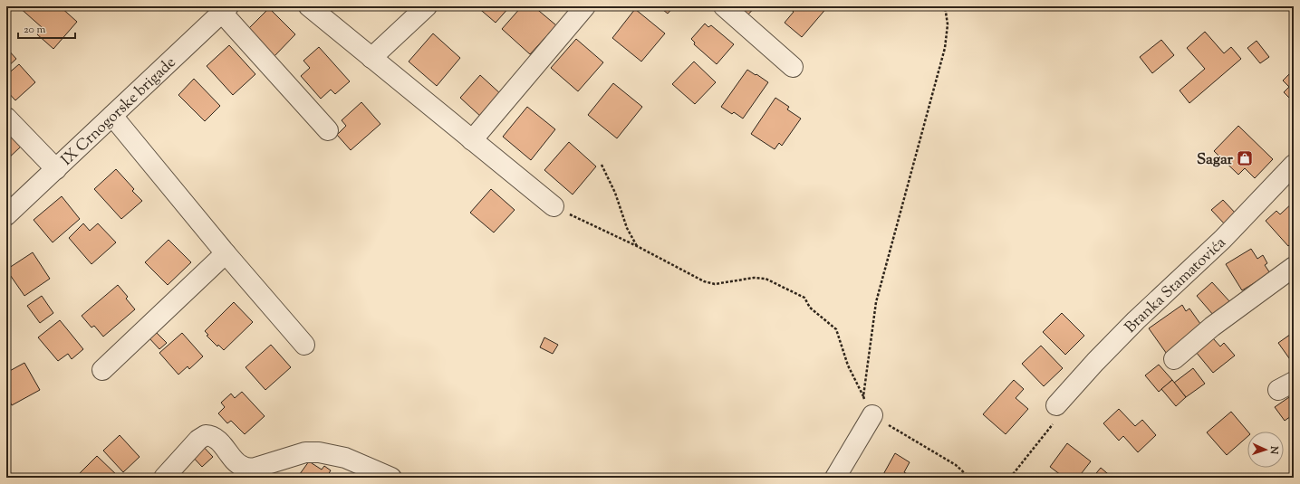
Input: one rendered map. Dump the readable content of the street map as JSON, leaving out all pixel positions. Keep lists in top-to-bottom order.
{
  "streets": {
    "street": ["IX Crnogorske brigade", "Branka Stamatovića"]
  },
  "places": {
    "shop": ["Sagar"]
  },
  "scale_bar": "20 m",
  "north": "right"
}
